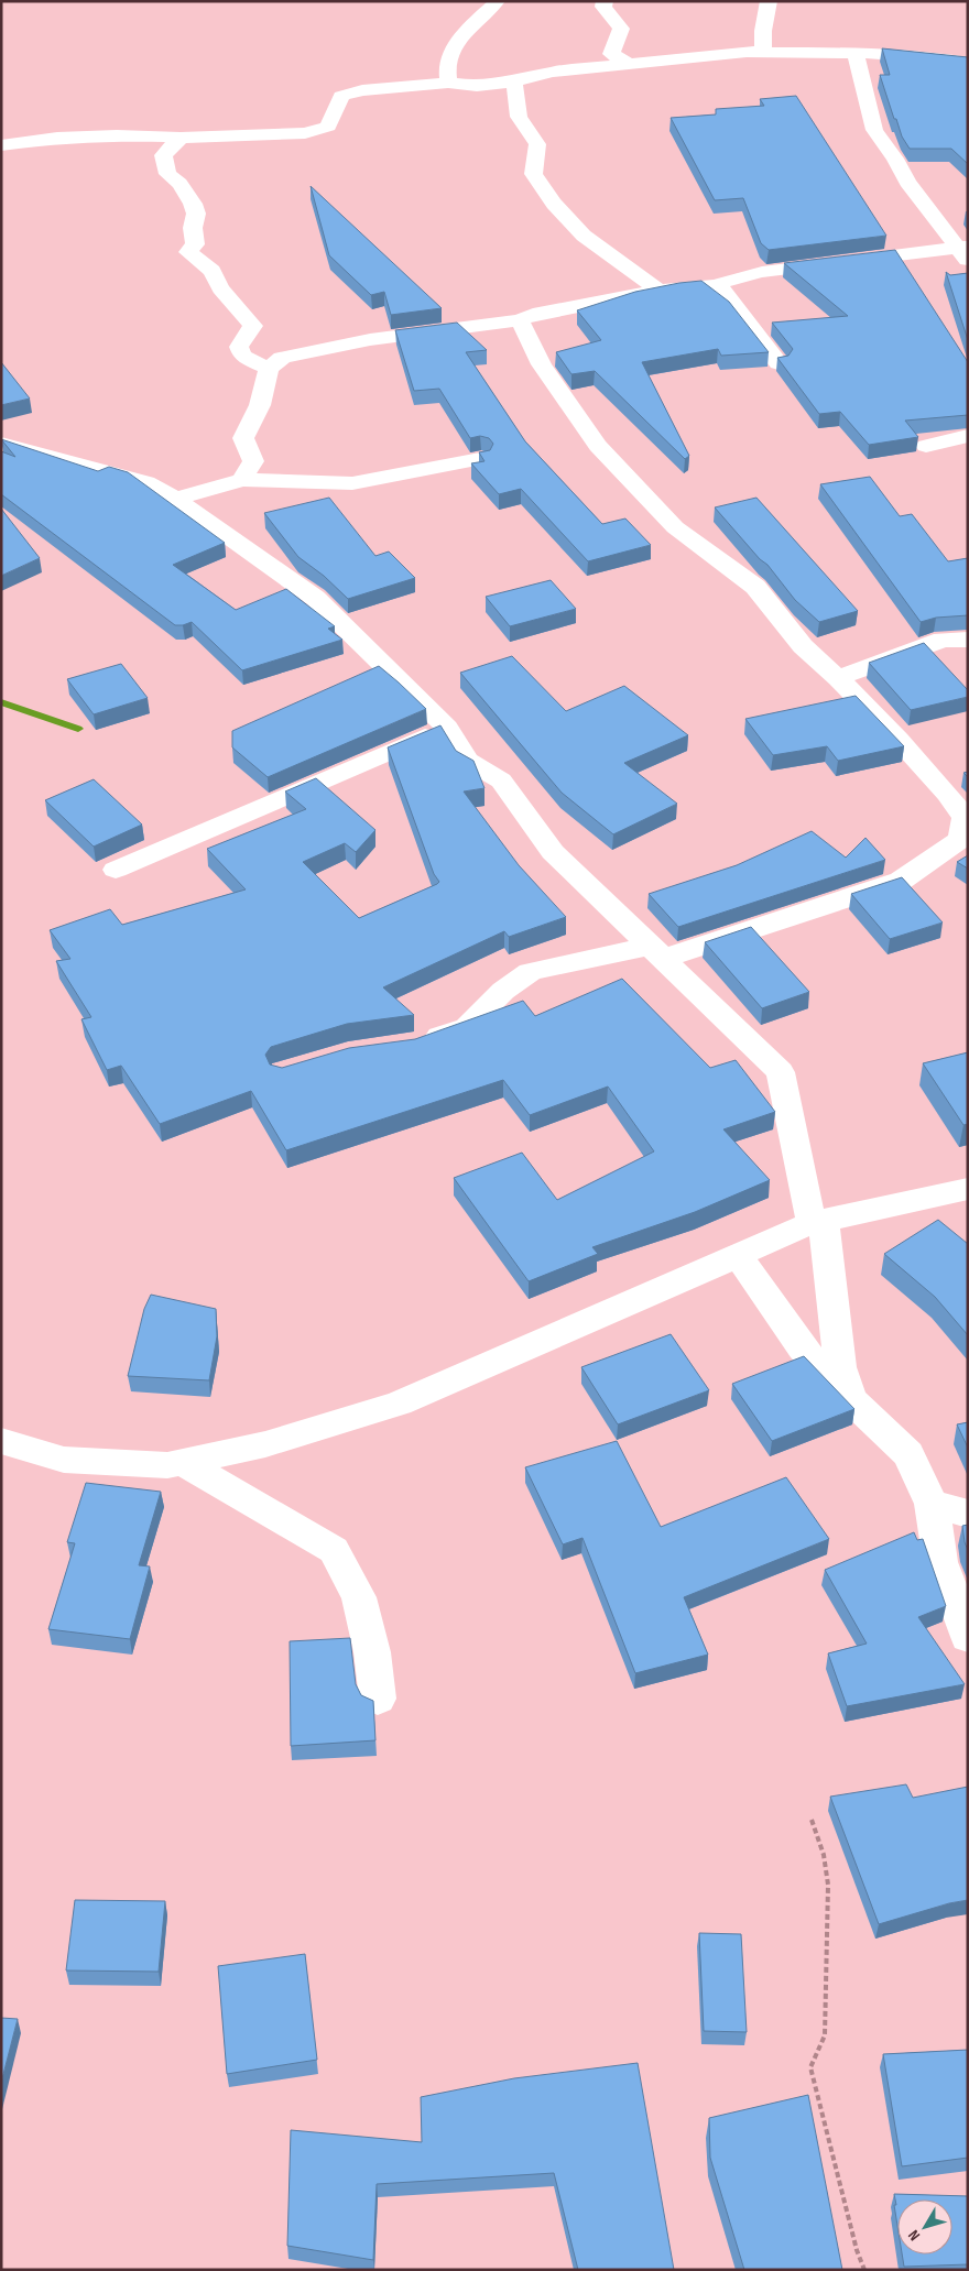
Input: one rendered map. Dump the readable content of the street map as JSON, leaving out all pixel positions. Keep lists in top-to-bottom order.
{
  "north": "bottom left"
}
